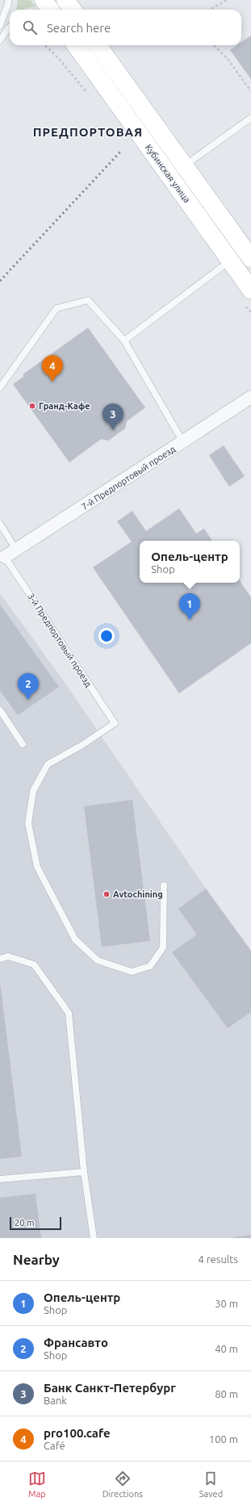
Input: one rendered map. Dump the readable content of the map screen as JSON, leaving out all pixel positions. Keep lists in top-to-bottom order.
{
  "streets": {
    "main road": ["Кубинская улица"],
    "street": ["7-й Предпортовый проезд"],
    "lane": ["3-й Предпортовый проезд"]
  },
  "crossings": [
    ["7-й Предпортовый проезд", "3-й Предпортовый проезд"]
  ],
  "districts": ["ПРЕДПОРТОВАЯ"],
  "places": ["Гранд-Кафе", "Avtochining"],
  "scale_bar": "20 m",
  "page": {
    "search": "Search here",
    "pins": [
      "4",
      "3",
      "1",
      "2"
    ],
    "popup": ["Опель-центр", "Shop"],
    "scale": "20 m",
    "heading": ["Nearby", "4 results"],
    "list": [
      {
        "mark": "1",
        "name": "Опель-центр",
        "note": "Shop",
        "value": "30 m"
      },
      {
        "mark": "2",
        "name": "Франсавто",
        "note": "Shop",
        "value": "40 m"
      },
      {
        "mark": "3",
        "name": "Банк Санкт-Петербург",
        "note": "Bank",
        "value": "80 m"
      },
      {
        "mark": "4",
        "name": "pro100.cafe",
        "note": "Café",
        "value": "100 m"
      }
    ],
    "nav": ["Map", "Directions", "Saved"]
  }
}
